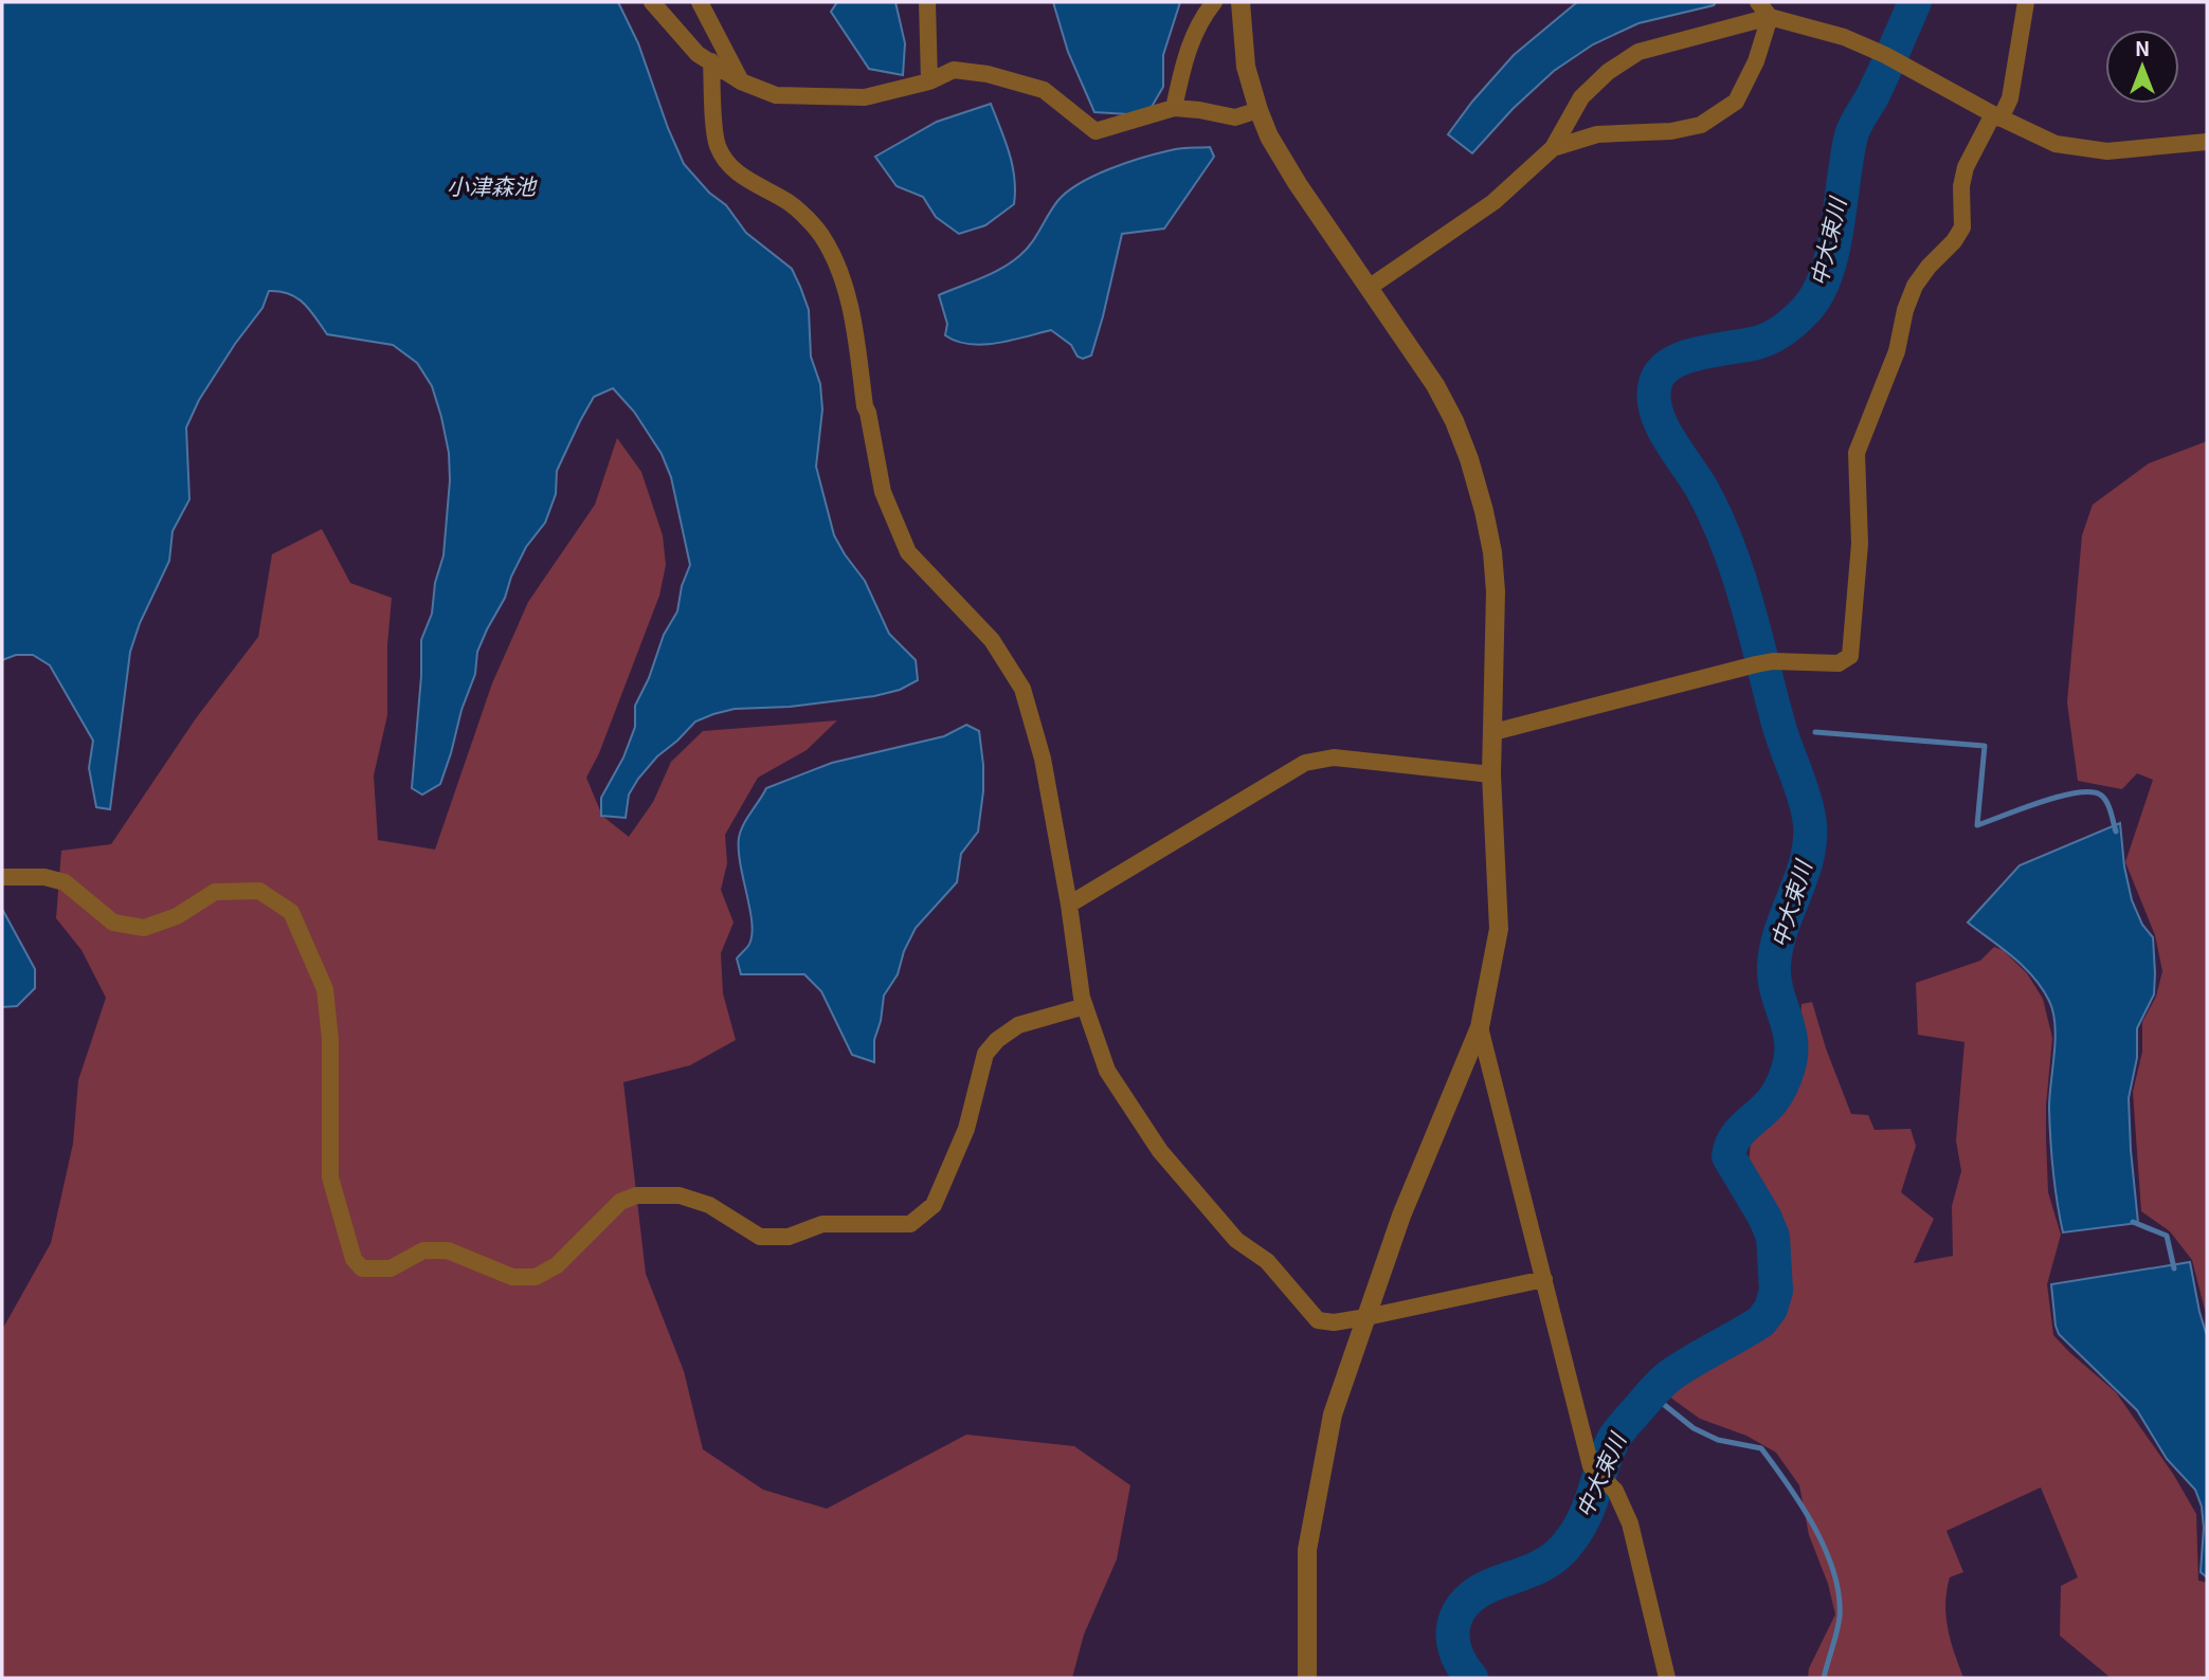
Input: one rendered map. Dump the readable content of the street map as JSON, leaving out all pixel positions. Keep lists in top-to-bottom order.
{
  "water": ["小津森池", "中大束川"],
  "north": "top"
}
